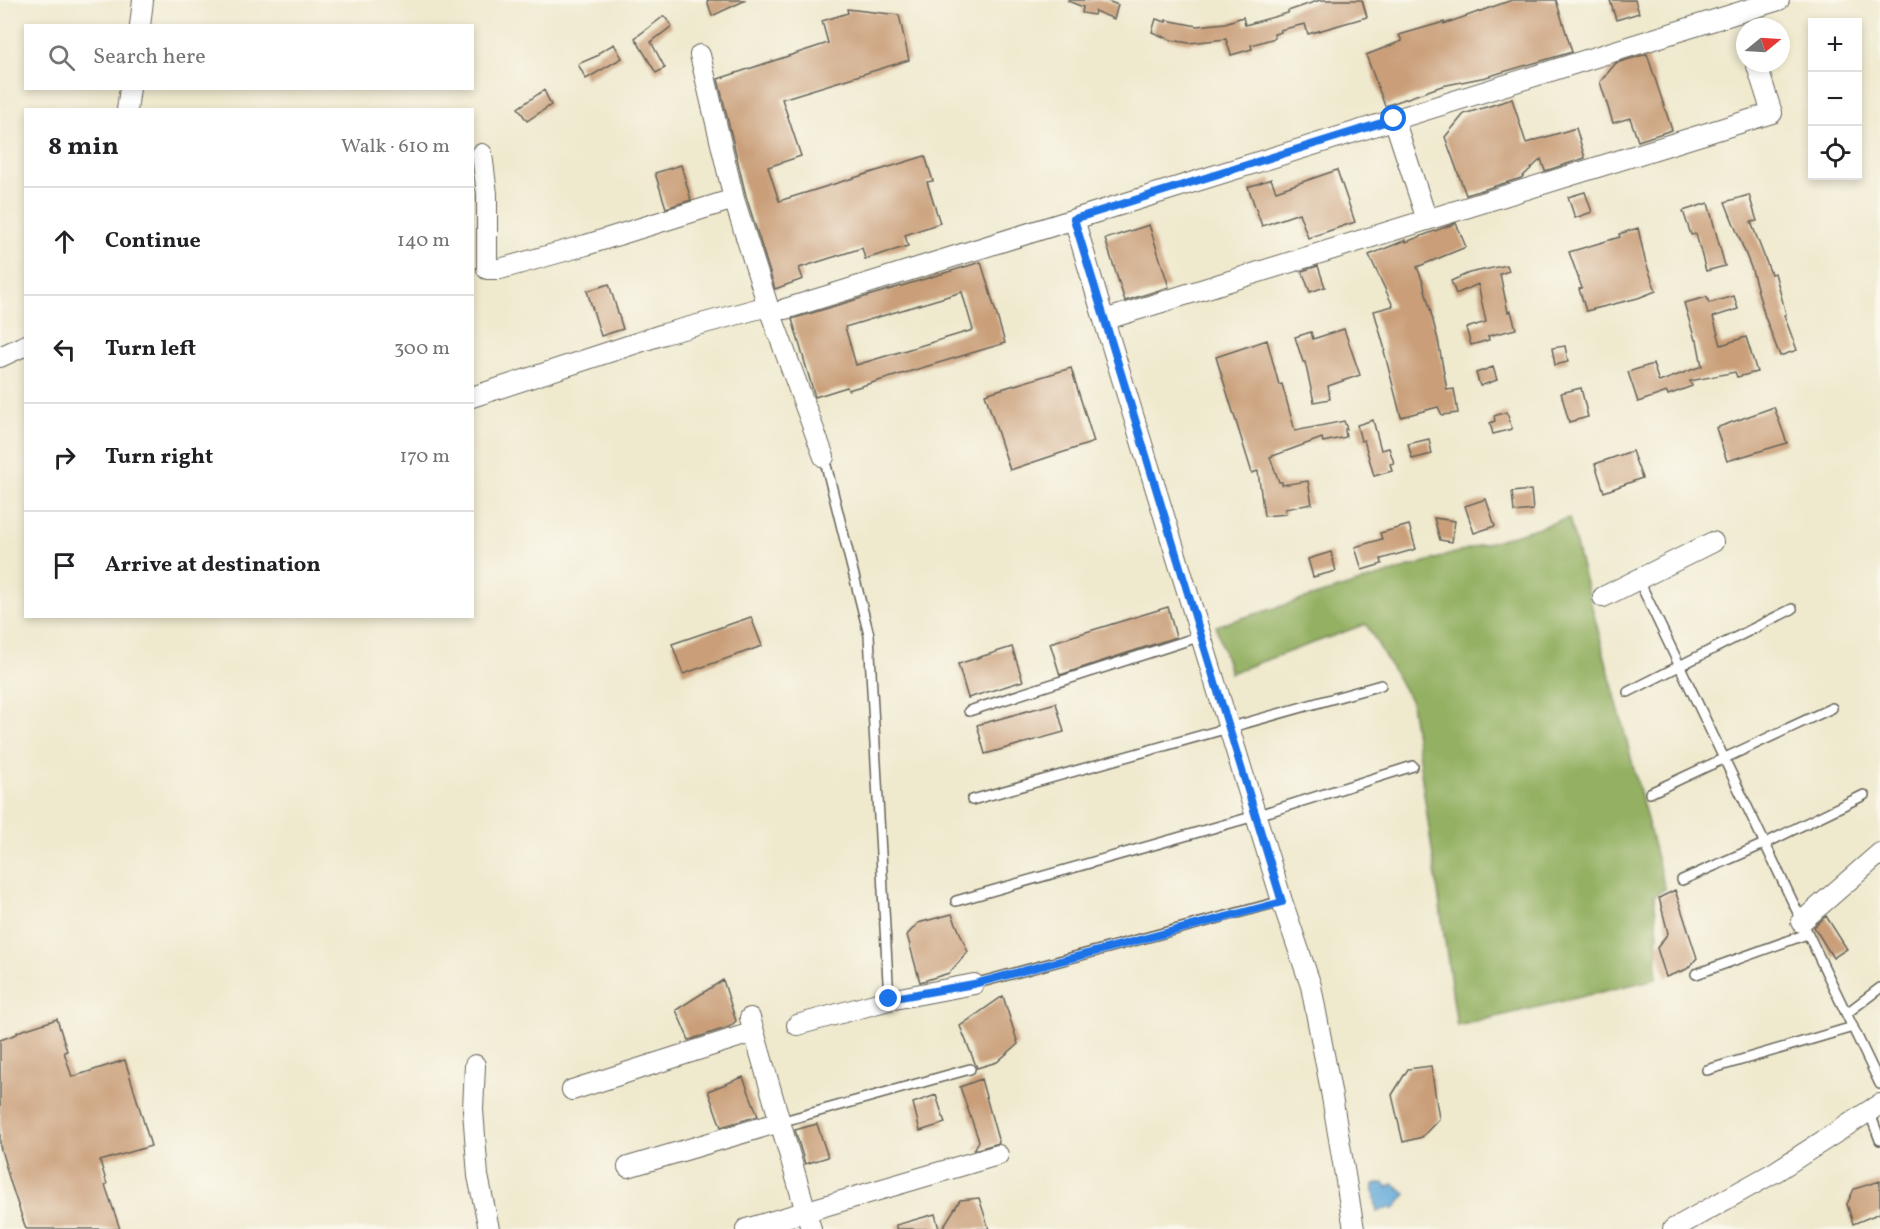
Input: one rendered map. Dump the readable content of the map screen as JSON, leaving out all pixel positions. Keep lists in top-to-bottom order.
{
  "north": "right",
  "page": {
    "map_buttons": ["+", "−"],
    "search": "Search here",
    "heading": ["8 min", "Walk · 610 m"],
    "list": [
      ["Continue", "140 m"],
      ["Turn left", "300 m"],
      ["Turn right", "170 m"],
      "Arrive at destination"
    ]
  }
}
